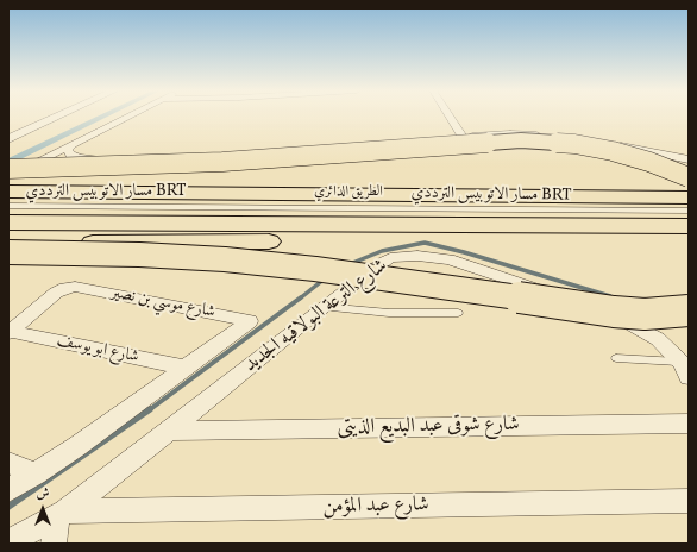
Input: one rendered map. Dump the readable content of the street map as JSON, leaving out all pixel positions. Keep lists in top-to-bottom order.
{
  "streets": {
    "highway": ["الطريق الدائري"],
    "street": [
      "شارع موسي بن نصير",
      "شارع الترعة البولاقيه الجديد",
      "شارع ابو يوسف",
      "شارع شوقى عبد البديع الذيتى",
      "شارع عبد المؤمن"
    ],
    "lane": ["مسار الاتوبيس الترددي BRT"]
  },
  "crossings": [
    ["مسار الاتوبيس الترددي BRT", "الطريق الدائري"],
    ["شارع موسي بن نصير", "شارع الترعة البولاقيه الجديد"],
    ["شارع موسي بن نصير", "شارع ابو يوسف"],
    ["شارع الترعة البولاقيه الجديد", "شارع ابو يوسف"],
    ["شارع الترعة البولاقيه الجديد", "شارع شوقى عبد البديع الذيتى"],
    ["شارع الترعة البولاقيه الجديد", "شارع عبد المؤمن"]
  ],
  "north": "top"
}
